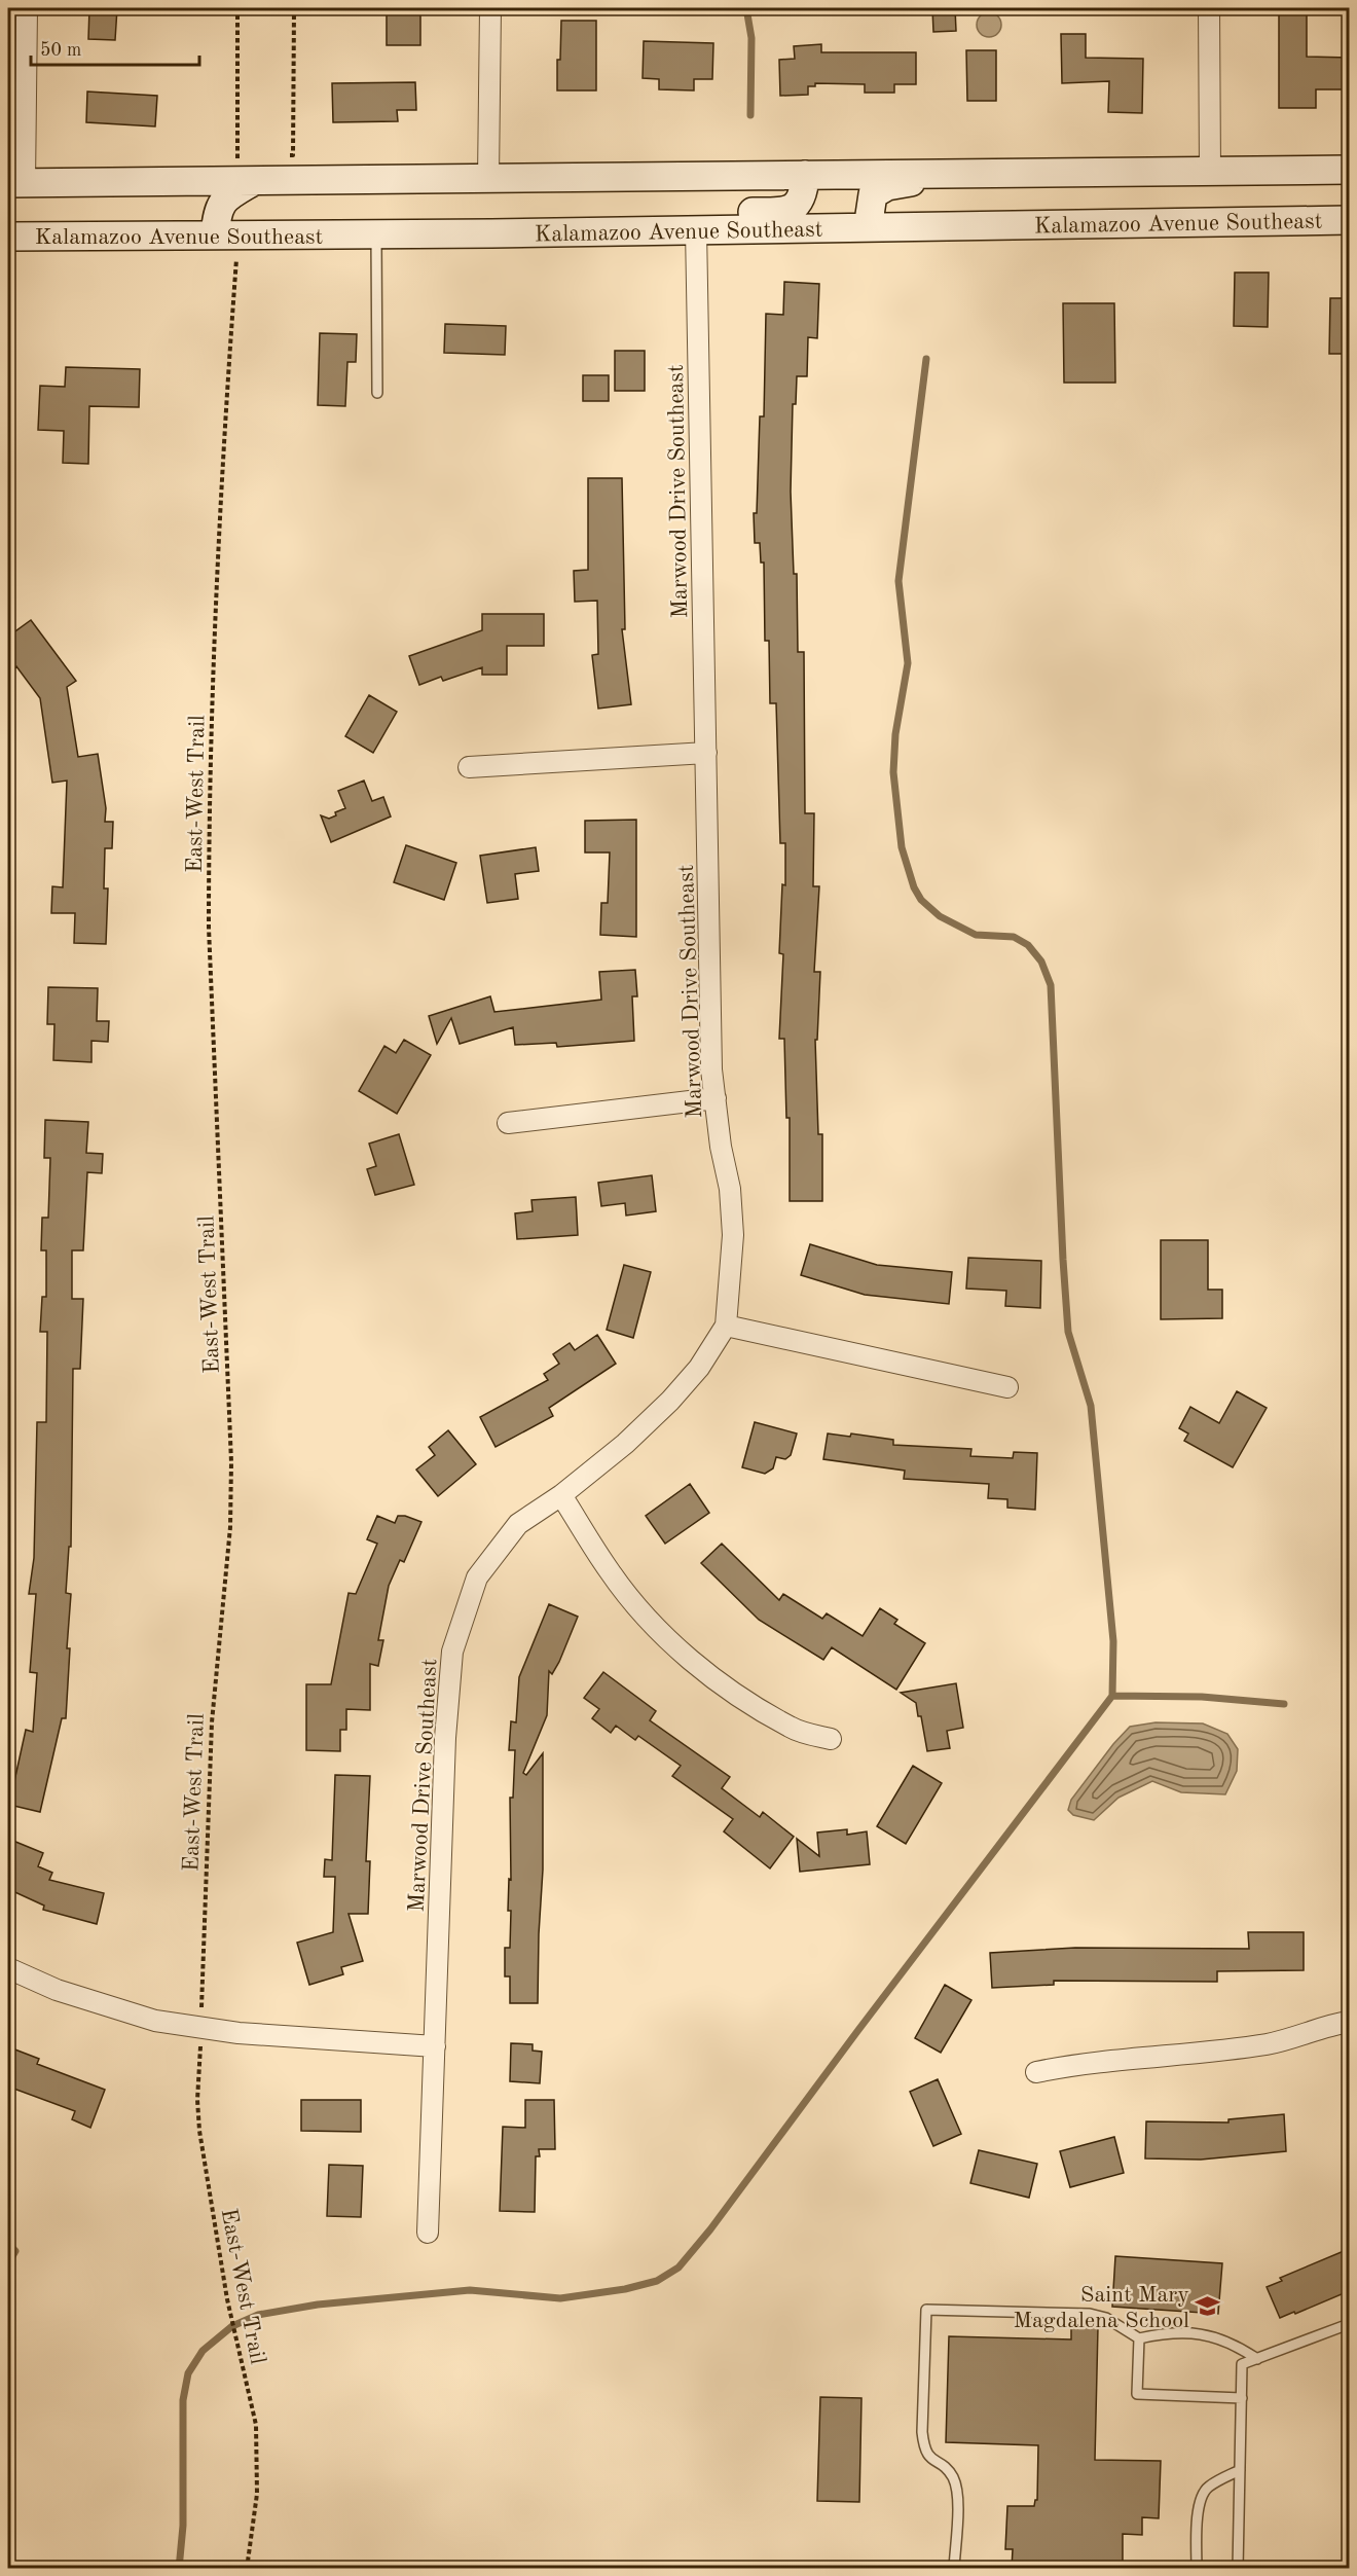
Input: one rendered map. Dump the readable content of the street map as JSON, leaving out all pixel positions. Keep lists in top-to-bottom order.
{
  "streets": {
    "main road": ["Kalamazoo Avenue Southeast"],
    "street": ["Marwood Drive Southeast"],
    "path": ["East-West Trail"]
  },
  "crossings": [
    ["Kalamazoo Avenue Southeast", "Marwood Drive Southeast"]
  ],
  "places": {
    "school or university": ["Saint Mary Magdalena School"]
  },
  "scale_bar": "50 m"
}
